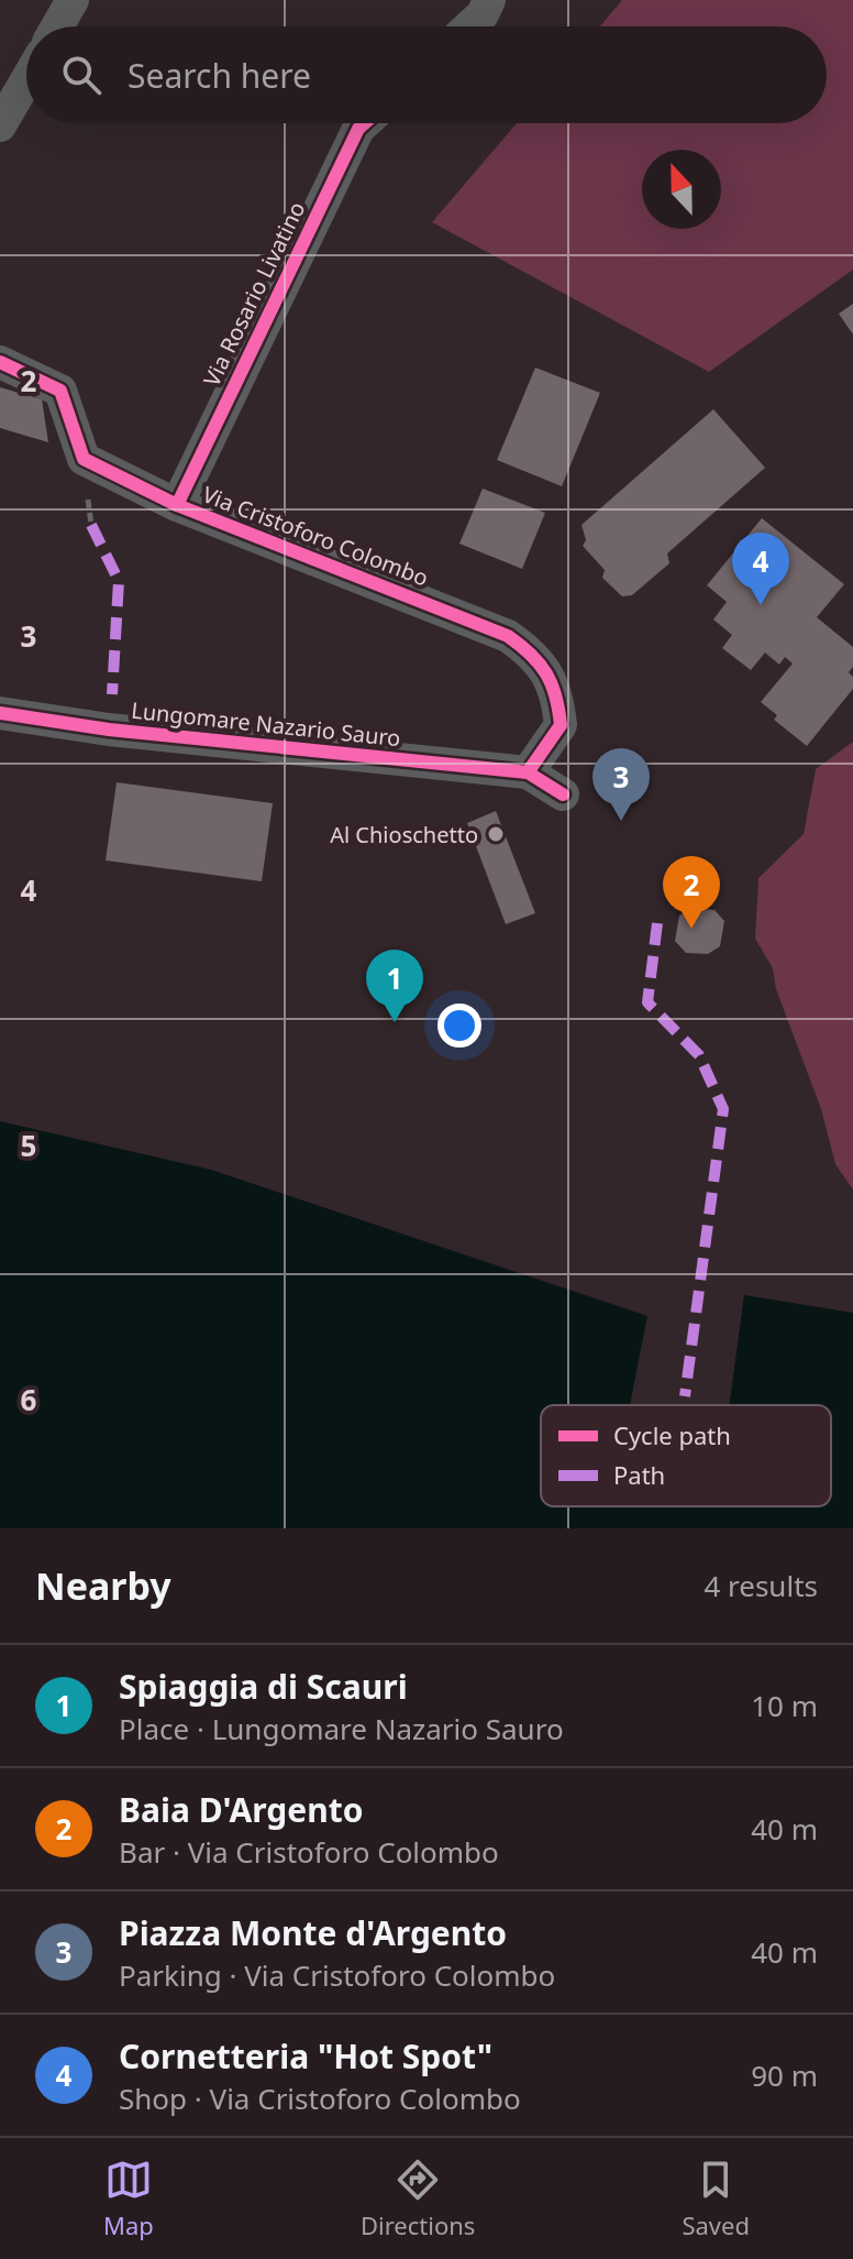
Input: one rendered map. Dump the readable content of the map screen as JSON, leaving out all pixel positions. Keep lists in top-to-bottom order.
{
  "streets": {
    "street": ["Via Rosario Livatino", "Via Cristoforo Colombo", "Lungomare Nazario Sauro"]
  },
  "crossings": [
    ["Via Rosario Livatino", "Via Cristoforo Colombo"],
    ["Via Cristoforo Colombo", "Lungomare Nazario Sauro"]
  ],
  "places": ["Al Chioschetto"],
  "legend": ["Cycle path", "Path"],
  "north": "top",
  "page": {
    "search": "Search here",
    "pins": [
      "4",
      "3",
      "2",
      "1"
    ],
    "heading": ["Nearby", "4 results"],
    "list": [
      {
        "mark": "1",
        "name": "Spiaggia di Scauri",
        "note": "Place · Lungomare Nazario Sauro",
        "value": "10 m"
      },
      {
        "mark": "2",
        "name": "Baia D'Argento",
        "note": "Bar · Via Cristoforo Colombo",
        "value": "40 m"
      },
      {
        "mark": "3",
        "name": "Piazza Monte d'Argento",
        "note": "Parking · Via Cristoforo Colombo",
        "value": "40 m"
      },
      {
        "mark": "4",
        "name": "Cornetteria \"Hot Spot\"",
        "note": "Shop · Via Cristoforo Colombo",
        "value": "90 m"
      }
    ],
    "nav": ["Map", "Directions", "Saved"]
  },
  "grid": {
    "rows": [
      "2",
      "3",
      "4",
      "5",
      "6"
    ]
  }
}
